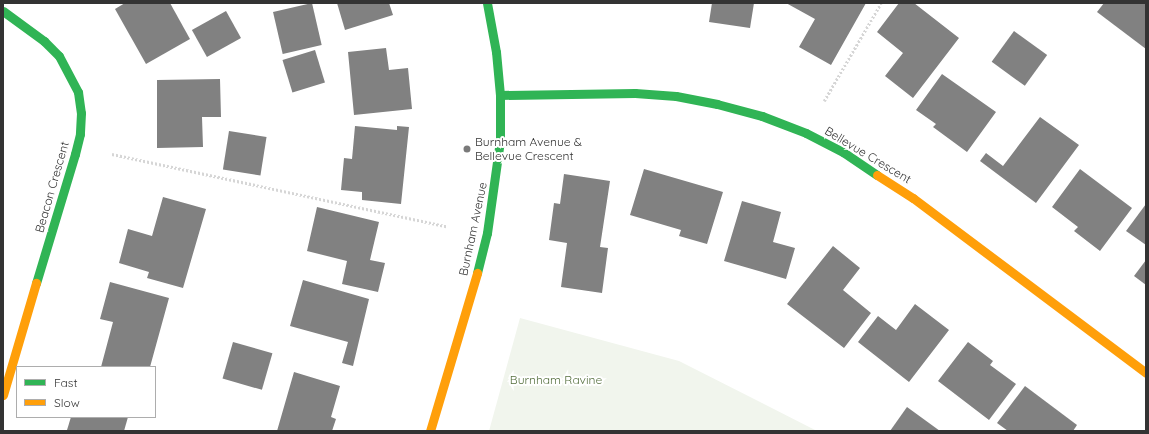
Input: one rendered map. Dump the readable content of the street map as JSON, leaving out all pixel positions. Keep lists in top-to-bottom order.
{
  "streets": {
    "street": ["Bellevue Crescent", "Beacon Crescent", "Burnham Avenue"]
  },
  "crossings": [
    ["Bellevue Crescent", "Burnham Avenue"]
  ],
  "parks": ["Burnham Ravine"],
  "places": ["Burnham Avenue & Bellevue Crescent"],
  "legend": ["Fast", "Slow"]
}
